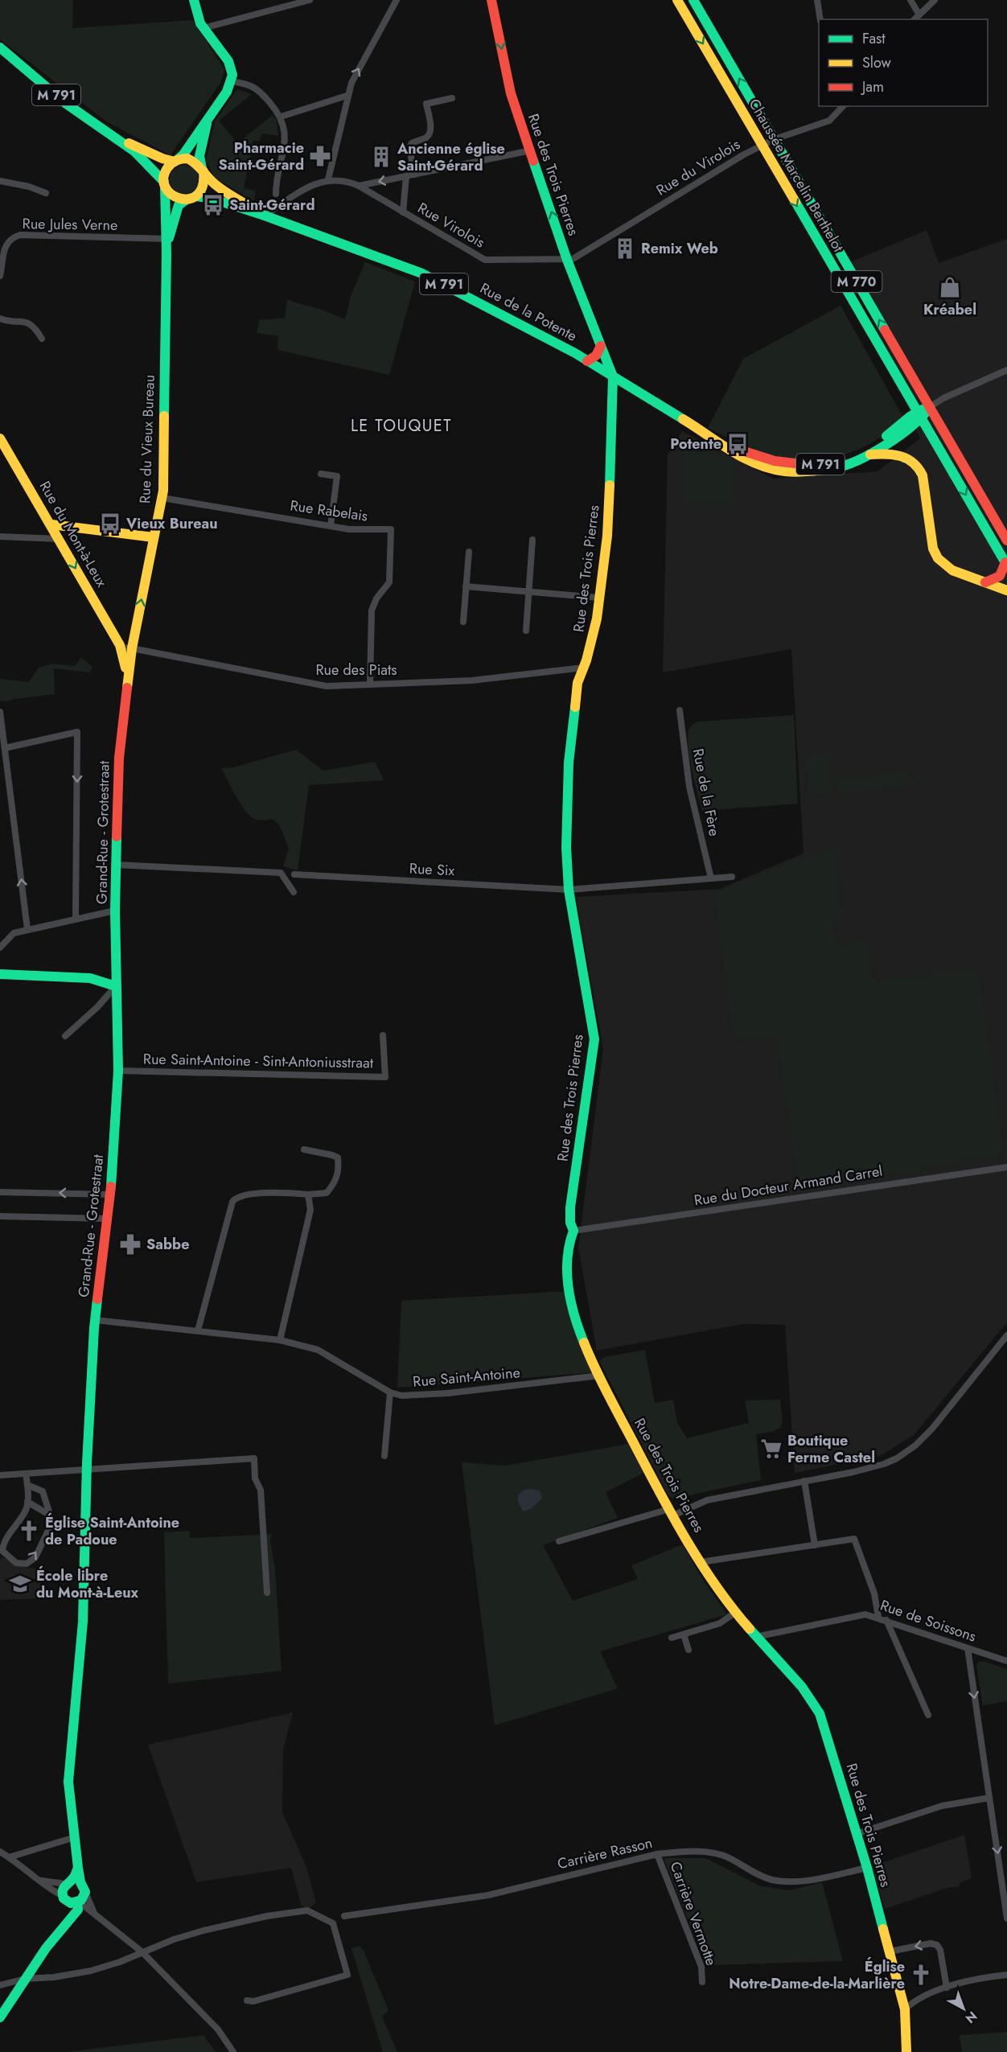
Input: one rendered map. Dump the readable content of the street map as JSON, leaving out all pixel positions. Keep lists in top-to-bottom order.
{
  "streets": {
    "main road": [
      "M 791",
      "Rue des Trois Pierres",
      "Chaussée Marcelin Berthelot",
      "M 770",
      "Rue de la Potente",
      "Rue du Vieux Bureau",
      "Rue du Mont-à-Leux",
      "Grand-Rue - Grotestraat"
    ],
    "street": [
      "Rue du Virolois",
      "Rue Jules Verne",
      "Rue Virolois",
      "Rue Rabelais",
      "Rue des Piats",
      "Rue de la Fère",
      "Rue Six",
      "Rue Saint-Antoine - Sint-Antoniusstraat",
      "Rue du Docteur Armand Carrel",
      "Rue Saint-Antoine",
      "Rue de Soissons",
      "Carrière Rasson",
      "Carrière Vermotte"
    ]
  },
  "crossings": [
    ["M 791", "Rue de la Potente"],
    ["M 791", "Rue du Vieux Bureau"],
    ["Rue du Virolois", "Rue des Trois Pierres"],
    ["Rue du Virolois", "Chaussée Marcelin Berthelot"],
    ["Rue du Virolois", "Rue Virolois"],
    ["Rue des Trois Pierres", "Rue Virolois"],
    ["Rue des Trois Pierres", "Rue de la Potente"],
    ["Rue des Trois Pierres", "Rue des Piats"],
    ["Rue des Trois Pierres", "Rue Six"],
    ["Rue des Trois Pierres", "Rue du Docteur Armand Carrel"],
    ["Rue des Trois Pierres", "Rue Saint-Antoine"],
    ["Rue des Trois Pierres", "Rue de Soissons"],
    ["Rue des Trois Pierres", "Carrière Rasson"],
    ["Chaussée Marcelin Berthelot", "Rue de la Potente"],
    ["Rue Jules Verne", "Rue du Vieux Bureau"],
    ["Rue de la Potente", "Rue du Vieux Bureau"],
    ["Rue du Vieux Bureau", "Rue Rabelais"],
    ["Rue du Vieux Bureau", "Rue du Mont-à-Leux"],
    ["Rue du Vieux Bureau", "Rue des Piats"],
    ["Rue du Vieux Bureau", "Grand-Rue - Grotestraat"],
    ["Rue Rabelais", "Rue des Piats"],
    ["Rue du Mont-à-Leux", "Grand-Rue - Grotestraat"],
    ["Grand-Rue - Grotestraat", "Rue Saint-Antoine - Sint-Antoniusstraat"],
    ["Grand-Rue - Grotestraat", "Rue Saint-Antoine"],
    ["Carrière Rasson", "Carrière Vermotte"]
  ],
  "one_way": ["Rue du Mont-à-Leux"],
  "districts": ["LE TOUQUET"],
  "places": {
    "pharmacy": ["Pharmacie Saint-Gérard", "Sabbe"],
    "building": ["Ancienne église Saint-Gérard", "Remix Web"],
    "bus stop": ["Saint-Gérard", "Potente", "Vieux Bureau"],
    "shop": ["Kréabel"],
    "supermarket": ["Boutique Ferme Castel"],
    "church": ["Église Saint-Antoine de Padoue", "Église Notre-Dame-de-la-Marlière"],
    "school or university": ["École libre du Mont-à-Leux"]
  },
  "legend": ["Fast", "Slow", "Jam"],
  "north": "bottom right"
}
